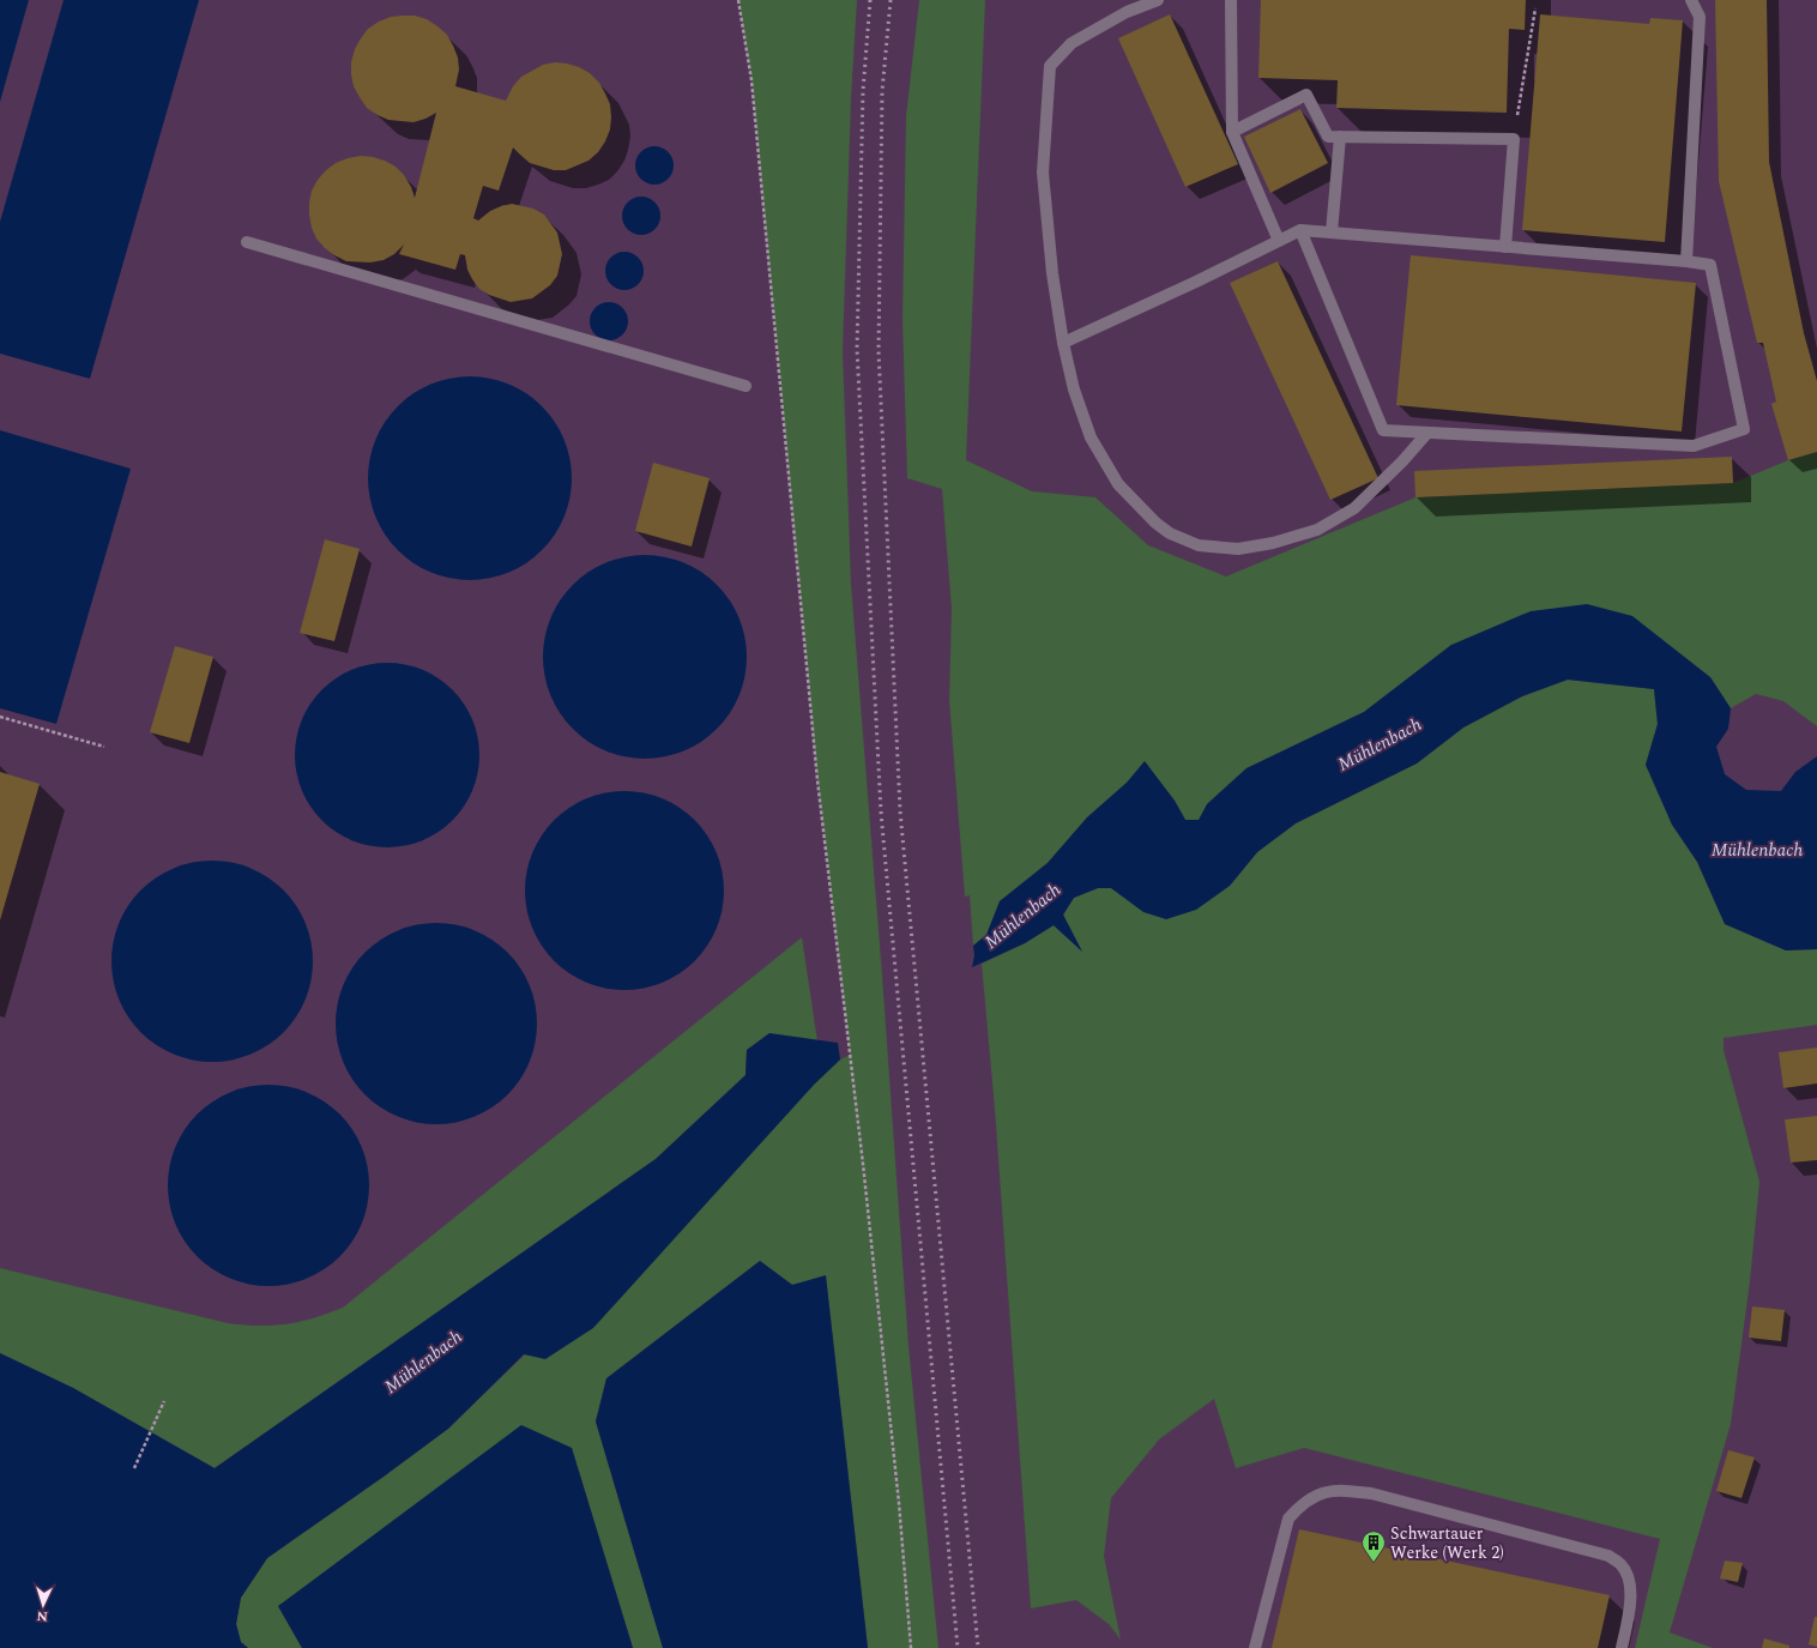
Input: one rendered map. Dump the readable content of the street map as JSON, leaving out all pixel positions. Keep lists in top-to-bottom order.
{
  "water": ["Mühlenbach"],
  "places": {
    "building": ["Schwartauer Werke (Werk 2)"]
  },
  "north": "bottom"
}
